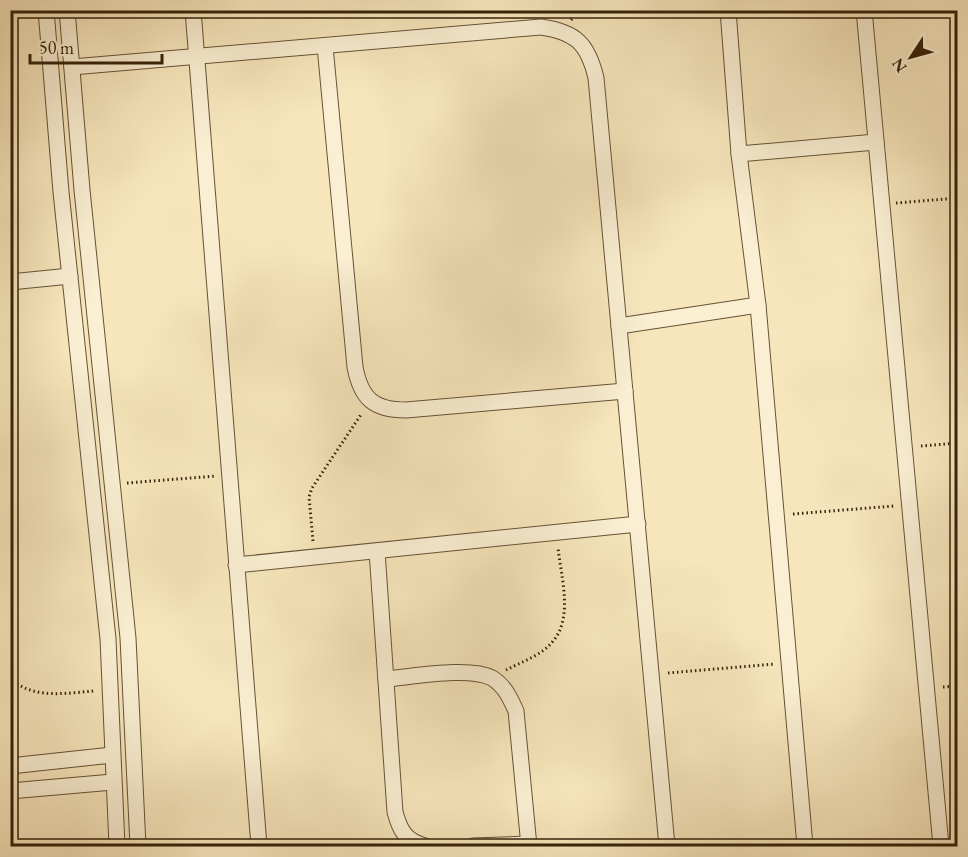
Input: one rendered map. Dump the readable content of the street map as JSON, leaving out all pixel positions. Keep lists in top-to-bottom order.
{
  "scale_bar": "50 m",
  "north": "bottom left"
}
